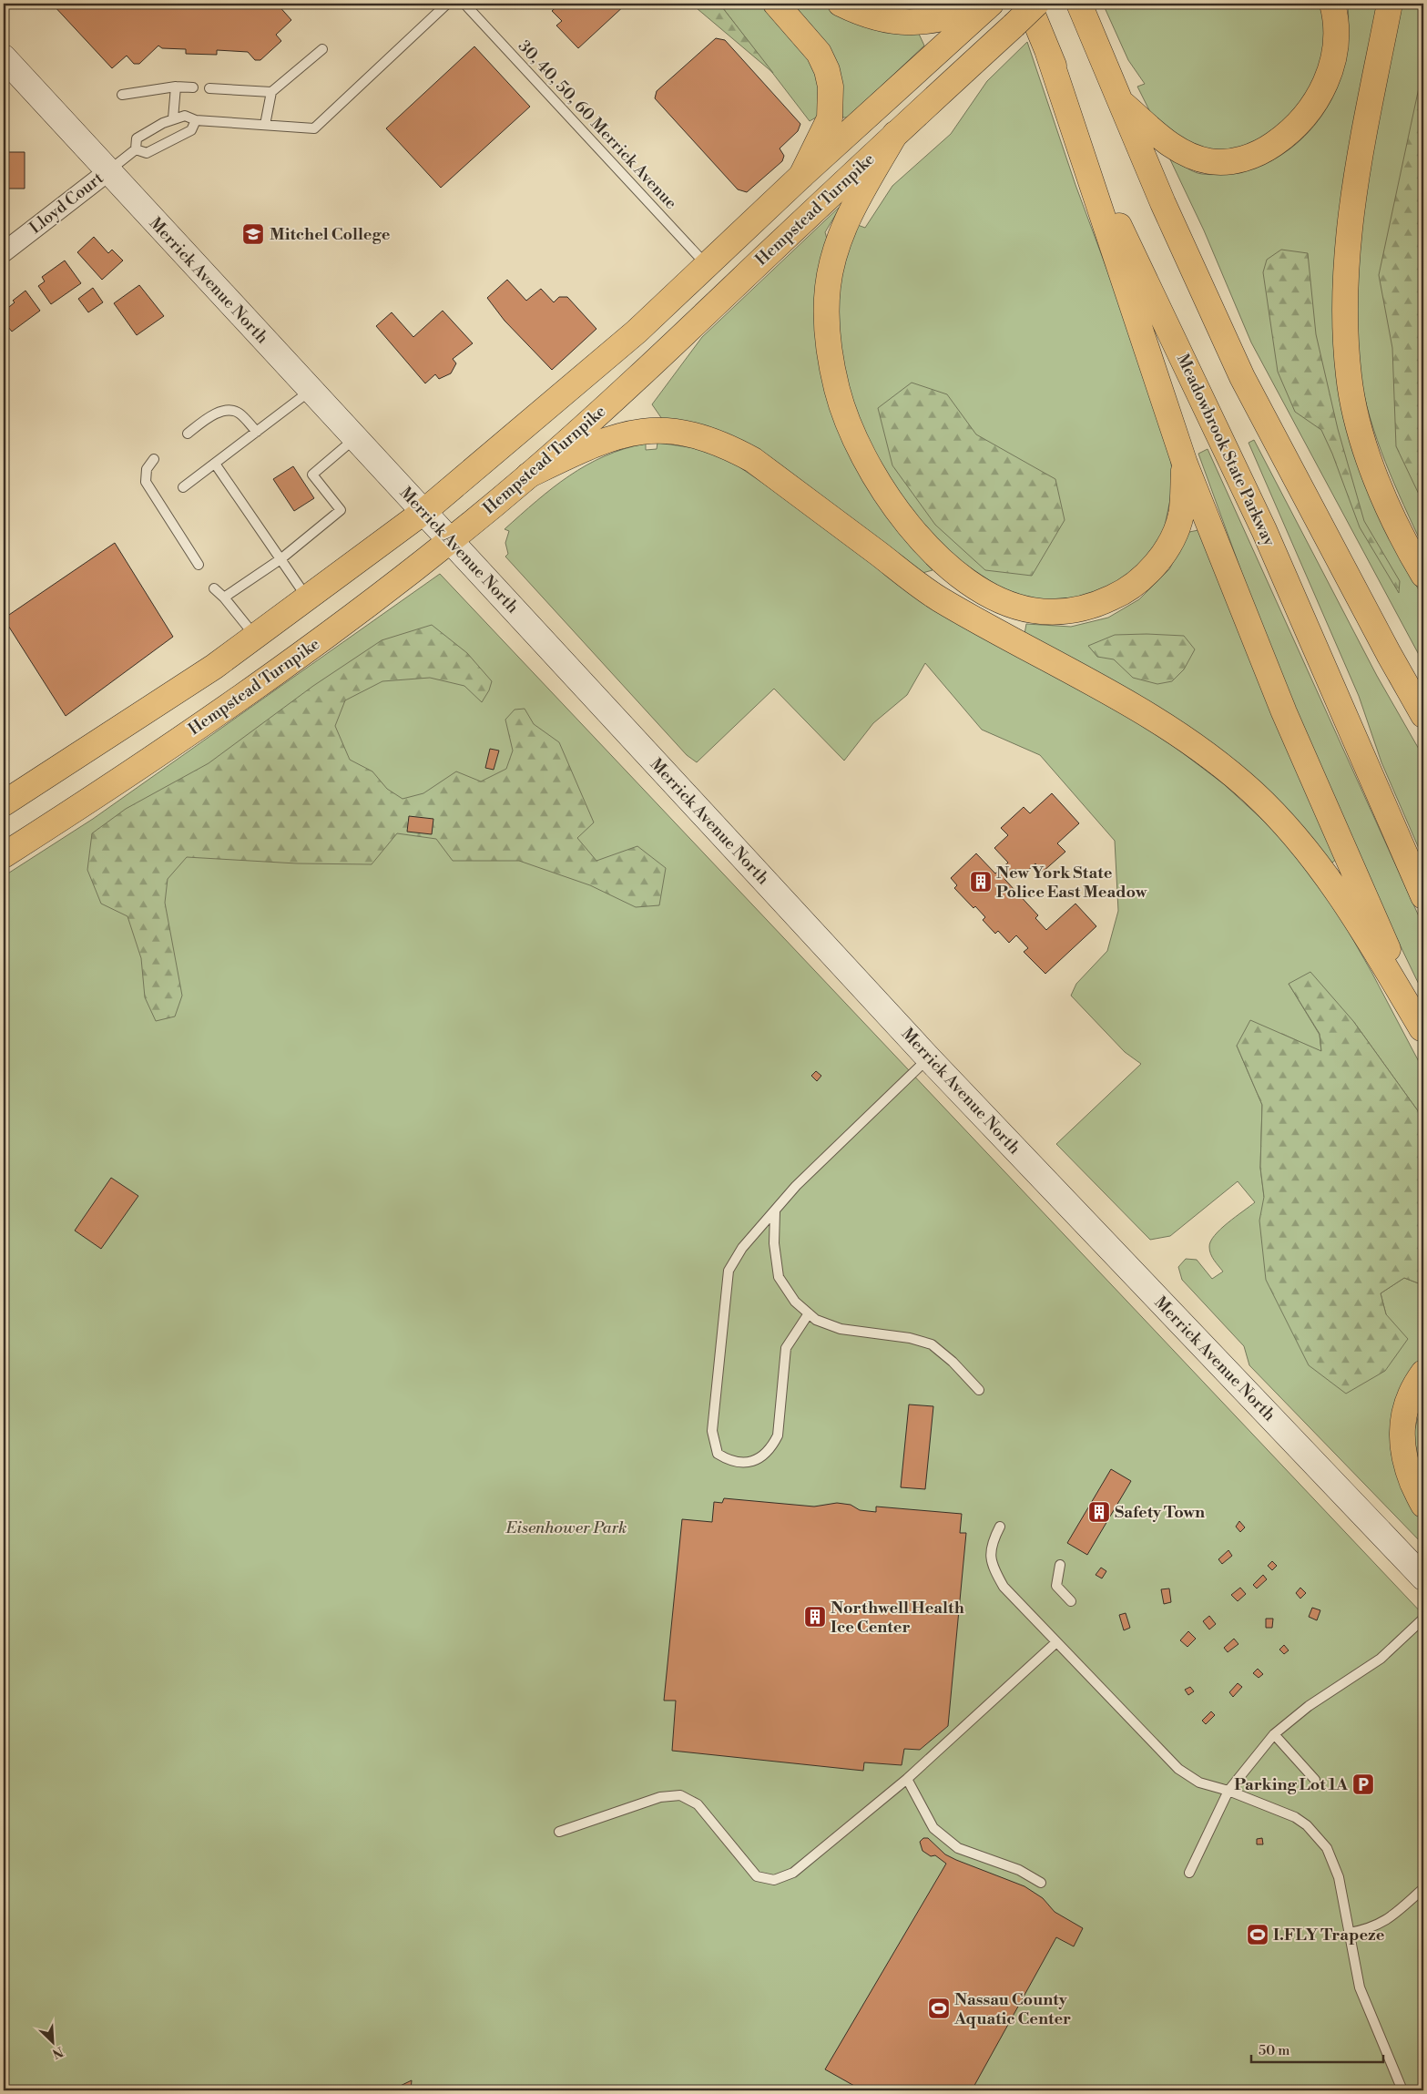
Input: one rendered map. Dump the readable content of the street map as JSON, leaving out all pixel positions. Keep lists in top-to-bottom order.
{
  "streets": {
    "main road": ["Hempstead Turnpike", "Merrick Avenue North", "Meadowbrook State Parkway"],
    "street": ["Lloyd Court"],
    "lane": ["30, 40, 50, 60 Merrick Avenue"]
  },
  "crossings": [
    ["30, 40, 50, 60 Merrick Avenue", "Hempstead Turnpike"],
    ["Lloyd Court", "Merrick Avenue North"],
    ["Hempstead Turnpike", "Merrick Avenue North"]
  ],
  "parks": ["Eisenhower Park"],
  "places": {
    "school or university": ["Mitchel College"],
    "building": ["New York State Police East Meadow", "Safety Town", "Northwell Health Ice Center"],
    "parking": ["Parking Lot 1A"],
    "sports": ["I.FLY Trapeze", "Nassau County Aquatic Center"]
  },
  "scale_bar": "50 m",
  "north": "bottom right"
}
